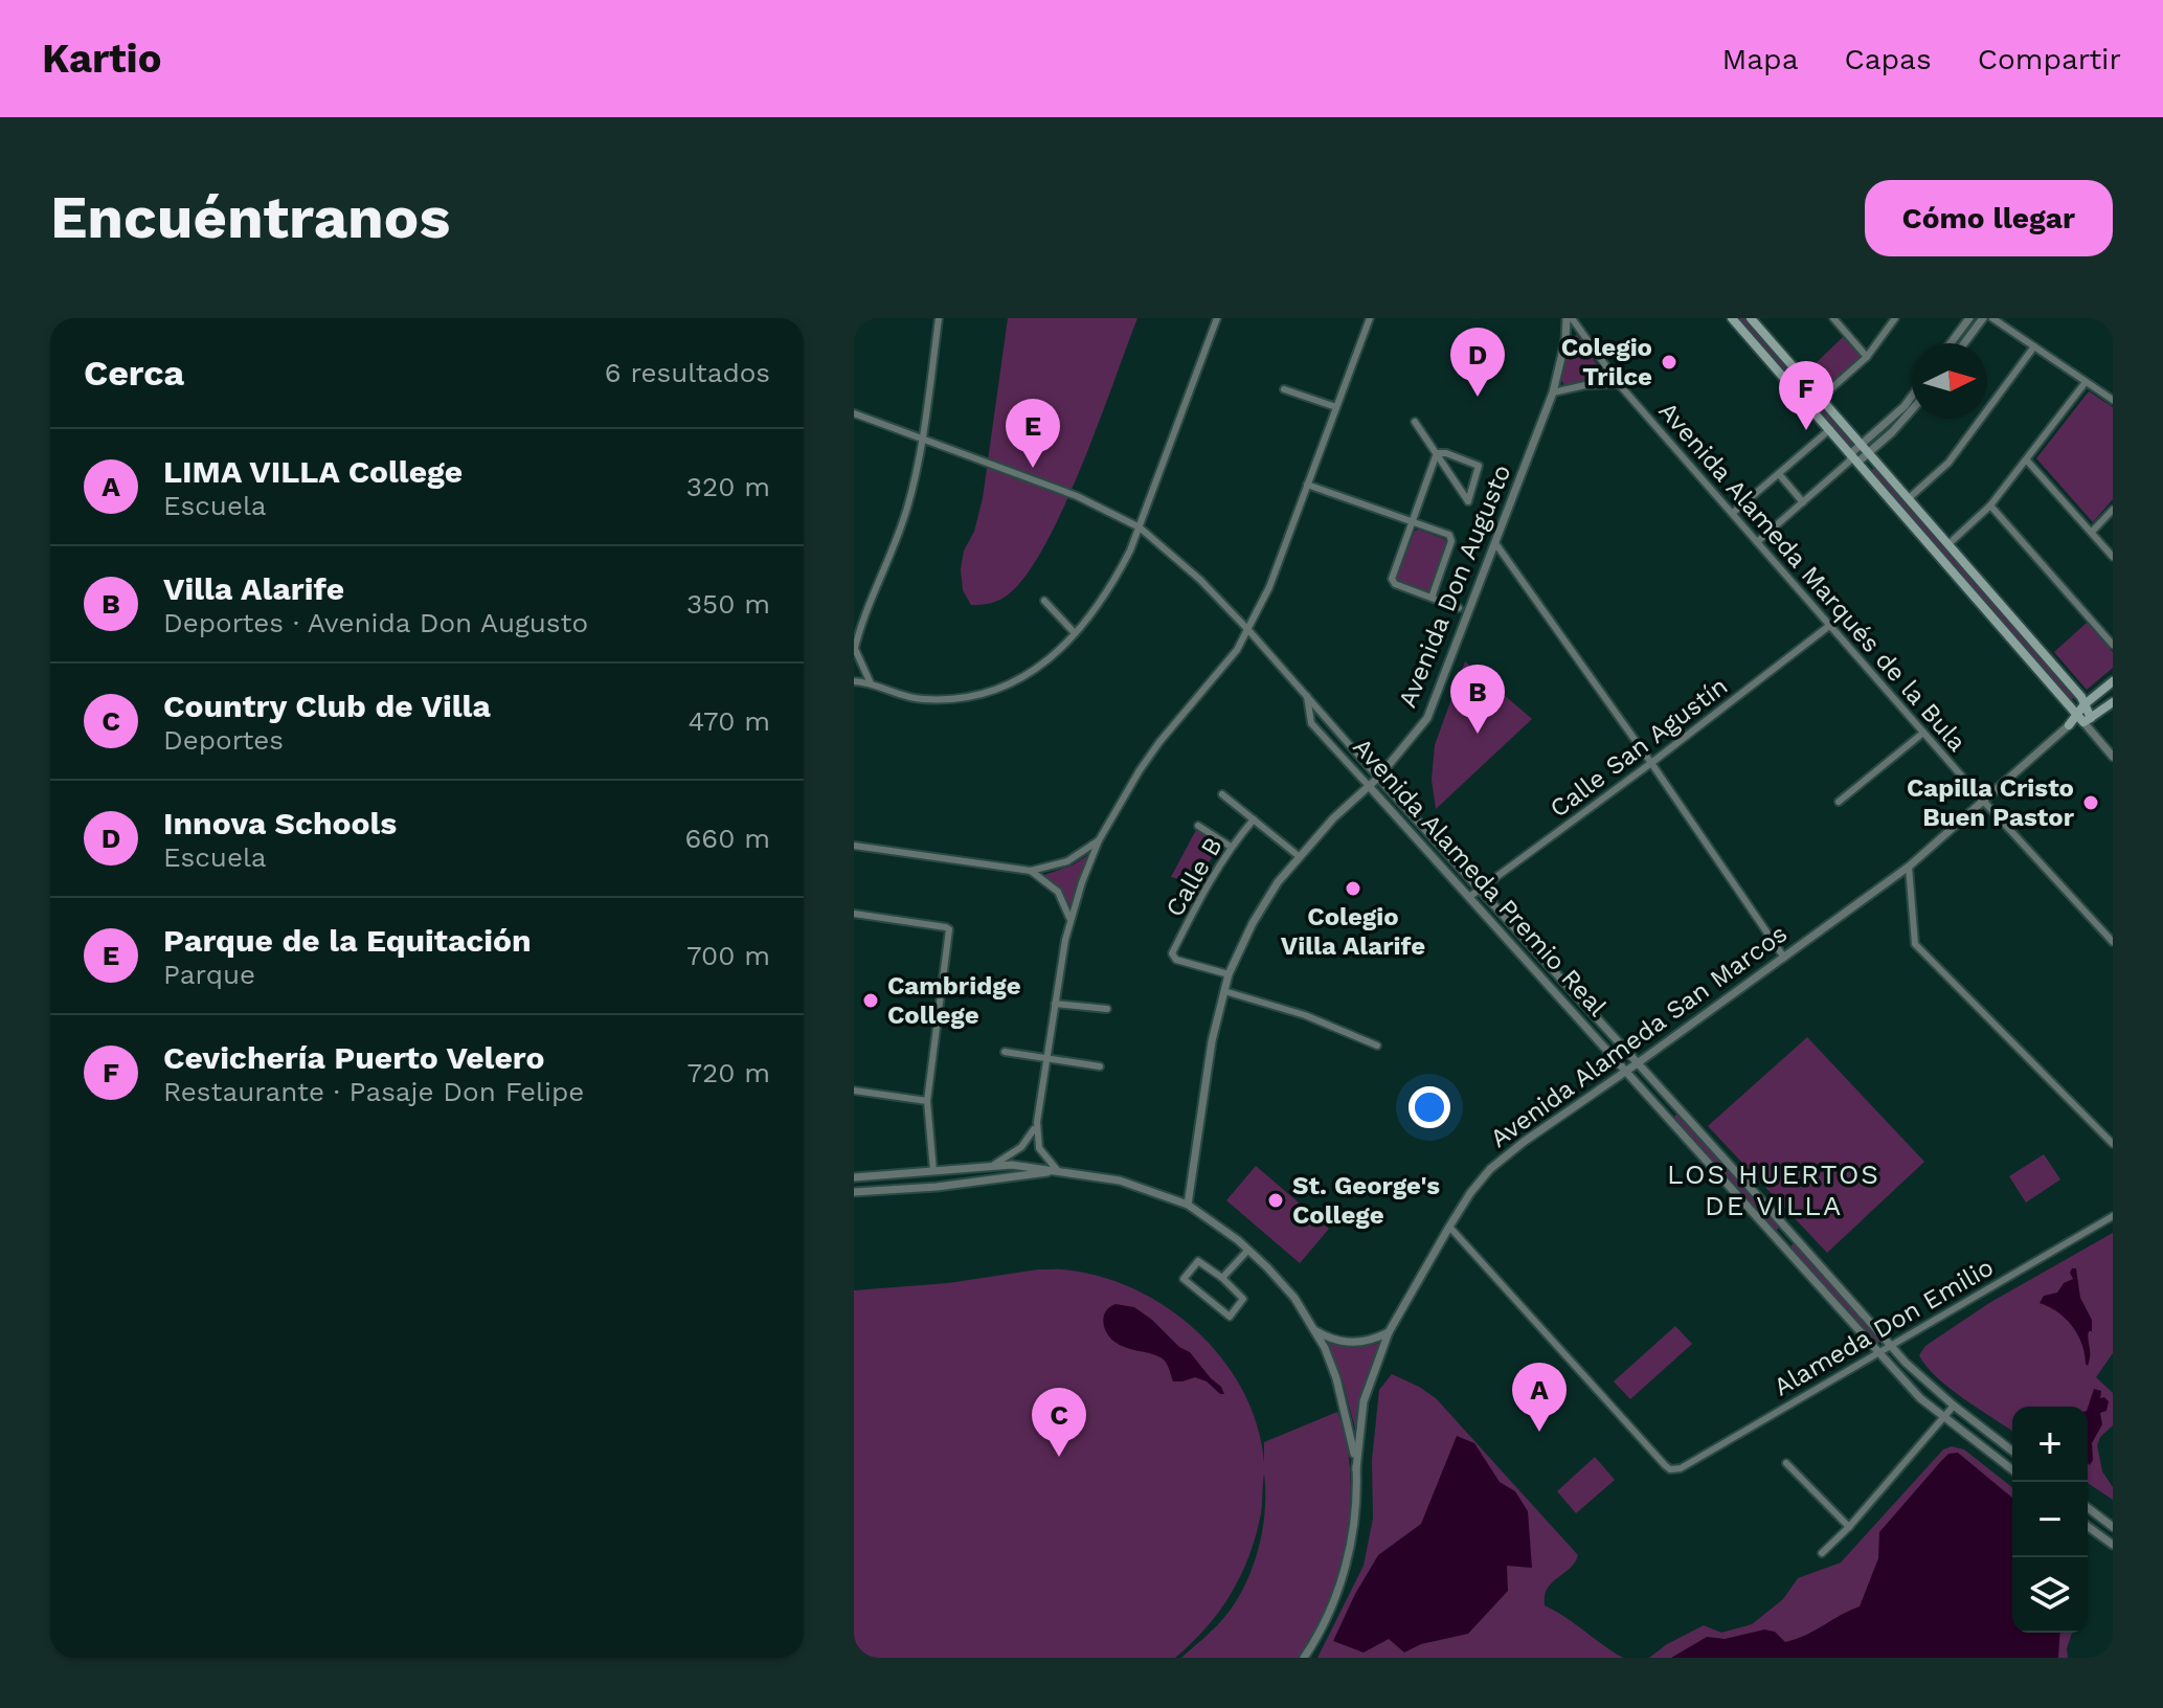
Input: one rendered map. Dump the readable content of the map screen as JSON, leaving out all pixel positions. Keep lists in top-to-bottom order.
{
  "streets": {
    "main road": ["Avenida Alameda San Marcos"],
    "street": [
      "Avenida Alameda Marqués de la Bula",
      "Avenida Don Augusto",
      "Calle San Agustín",
      "Calle B",
      "Avenida Alameda Premio Real",
      "Alameda Don Emilio"
    ]
  },
  "crossings": [
    ["Avenida Alameda Marqués de la Bula", "Avenida Don Augusto"],
    ["Avenida Alameda Marqués de la Bula", "Calle San Agustín"],
    ["Avenida Alameda Marqués de la Bula", "Avenida Alameda San Marcos"],
    ["Avenida Don Augusto", "Calle B"],
    ["Avenida Don Augusto", "Avenida Alameda Premio Real"],
    ["Calle San Agustín", "Avenida Alameda Premio Real"],
    ["Avenida Alameda Premio Real", "Avenida Alameda San Marcos"],
    ["Avenida Alameda Premio Real", "Alameda Don Emilio"],
    ["Avenida Alameda San Marcos", "Alameda Don Emilio"]
  ],
  "districts": ["LOS HUERTOS DE VILLA"],
  "places": [
    "Colegio Trilce",
    "Capilla Cristo Buen Pastor",
    "Colegio Villa Alarife",
    "Cambridge College",
    "St. George's College"
  ],
  "north": "right",
  "page": {
    "header": "Kartio",
    "nav": ["Mapa", "Capas", "Compartir"],
    "buttons": "Cómo llegar",
    "title": "Encuéntranos",
    "heading": ["Cerca", "6 resultados"],
    "pins": [
      "D",
      "F",
      "E",
      "B",
      "A",
      "C"
    ],
    "list": [
      {
        "mark": "A",
        "name": "LIMA VILLA College",
        "note": "Escuela",
        "value": "320 m"
      },
      {
        "mark": "B",
        "name": "Villa Alarife",
        "note": "Deportes · Avenida Don Augusto",
        "value": "350 m"
      },
      {
        "mark": "C",
        "name": "Country Club de Villa",
        "note": "Deportes",
        "value": "470 m"
      },
      {
        "mark": "D",
        "name": "Innova Schools",
        "note": "Escuela",
        "value": "660 m"
      },
      {
        "mark": "E",
        "name": "Parque de la Equitación",
        "note": "Parque",
        "value": "700 m"
      },
      {
        "mark": "F",
        "name": "Cevichería Puerto Velero",
        "note": "Restaurante · Pasaje Don Felipe",
        "value": "720 m"
      }
    ],
    "map_buttons": ["+", "−"]
  }
}
